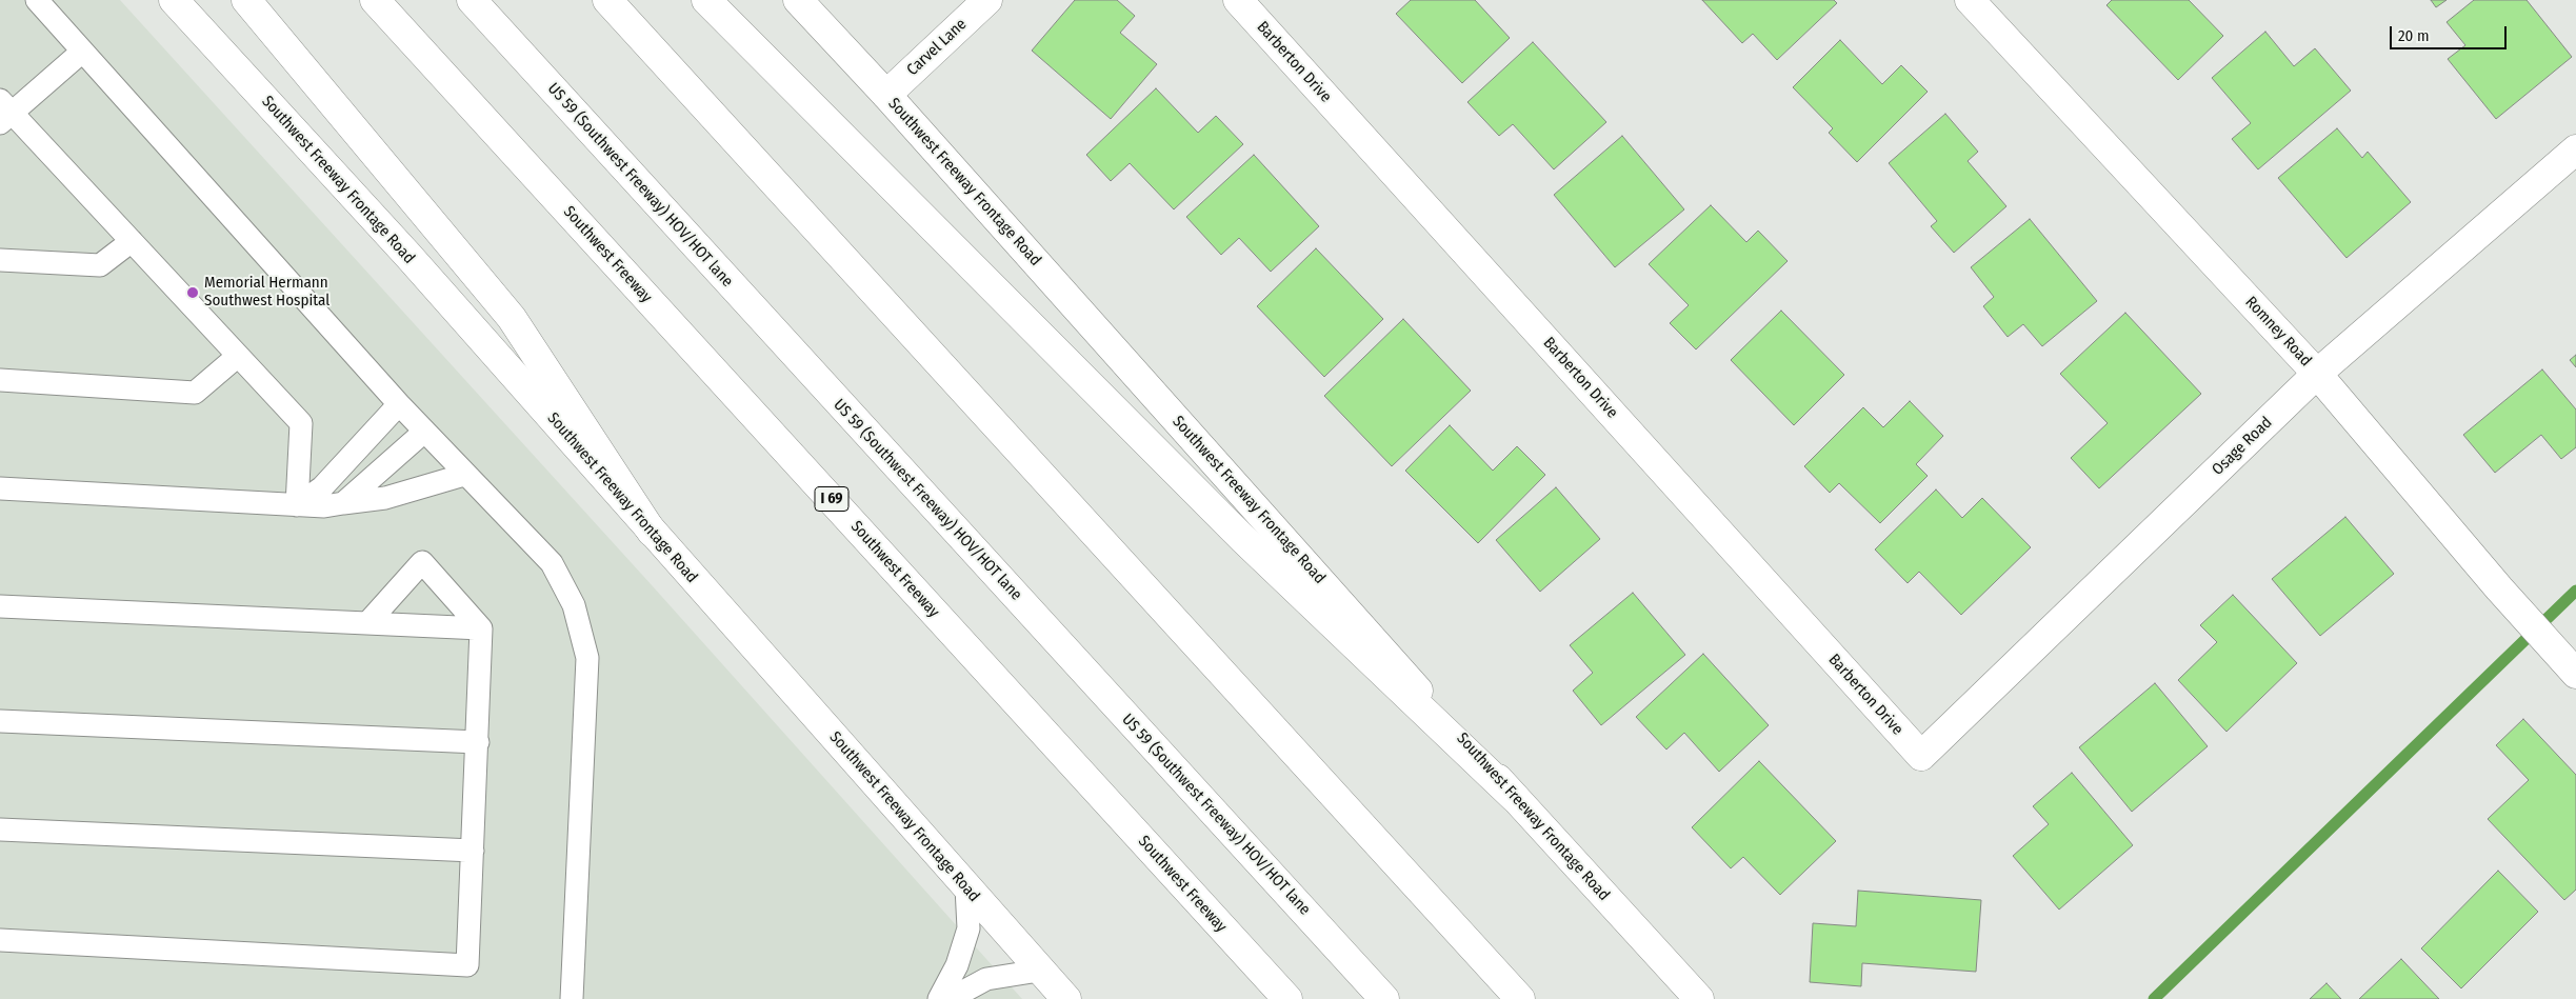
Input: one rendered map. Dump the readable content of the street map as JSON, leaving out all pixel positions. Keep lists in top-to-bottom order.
{
  "streets": {
    "main road": [
      "Carvel Lane",
      "Barberton Drive",
      "Southwest Freeway Frontage Road",
      "US 59 (Southwest Freeway) HOV/HOT lane",
      "Southwest Freeway",
      "Romney Road",
      "Osage Road",
      "I 69"
    ]
  },
  "crossings": [
    ["Carvel Lane", "Southwest Freeway Frontage Road"],
    ["Barberton Drive", "Osage Road"],
    ["Romney Road", "Osage Road"]
  ],
  "places": ["Memorial Hermann Southwest Hospital"],
  "scale_bar": "20 m"
}
